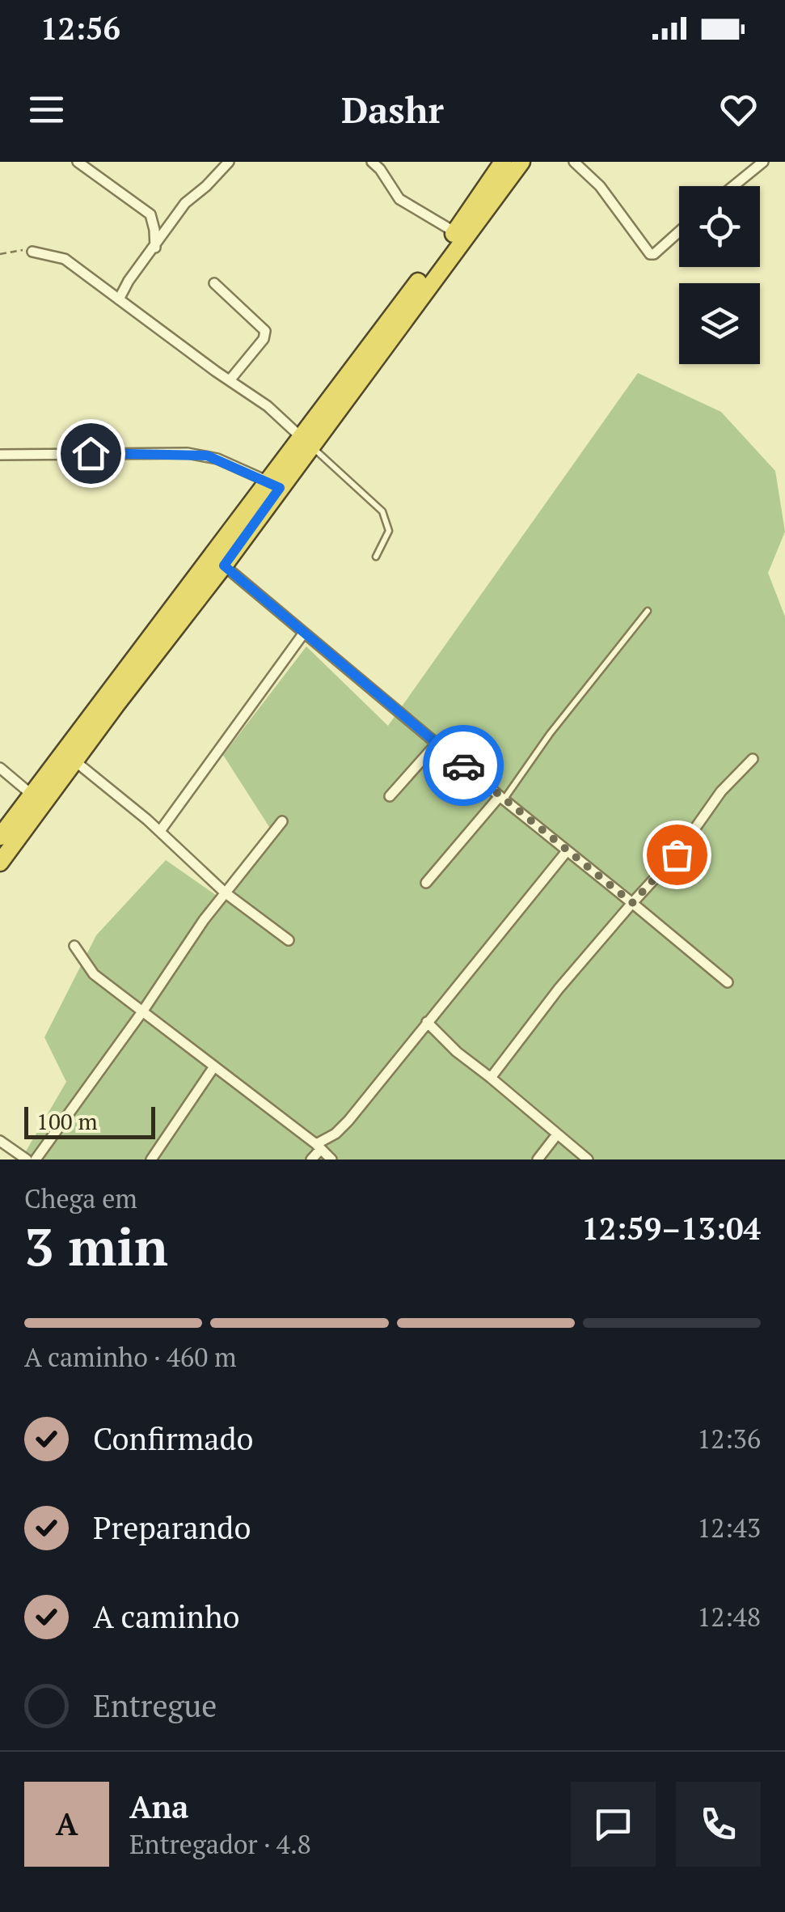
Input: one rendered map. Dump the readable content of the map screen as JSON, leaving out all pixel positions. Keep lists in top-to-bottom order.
{
  "scale_bar": "100 m",
  "page": {
    "status": "12:56",
    "header": "Dashr",
    "scale": "100 m",
    "heading": ["3 min", "Chega em", "12:59–13:04"],
    "panel": ["Ana", "Entregador · 4.8"],
    "bar": "A caminho · 460 m",
    "list": [
      ["Confirmado", "12:36"],
      ["Preparando", "12:43"],
      ["A caminho", "12:48"],
      "Entregue"
    ],
    "round": "A"
  }
}
